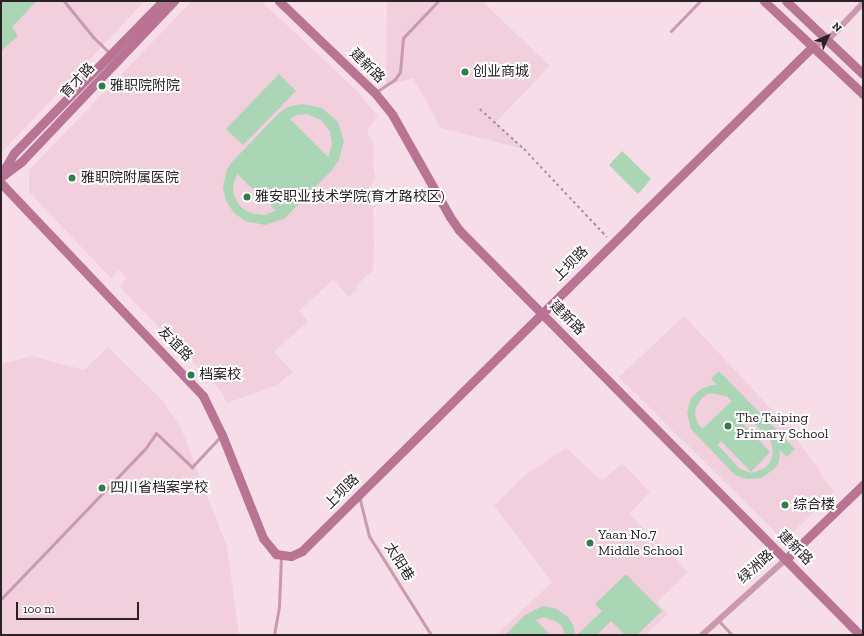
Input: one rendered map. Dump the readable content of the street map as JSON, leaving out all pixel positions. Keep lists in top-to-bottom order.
{
  "streets": {
    "street": [
      "建新路",
      "育才路",
      "上坝路",
      "友谊路",
      "绿洲路"
    ],
    "lane": ["太阳巷"]
  },
  "crossings": [
    ["建新路", "上坝路"],
    ["建新路", "绿洲路"],
    ["上坝路", "友谊路"],
    ["上坝路", "太阳巷"]
  ],
  "places": [
    "创业商城",
    "雅职院附院",
    "雅职院附属医院",
    "雅安职业技术学院(育才路校区)",
    "档案校",
    "The Taiping Primary School",
    "四川省档案学校",
    "综合楼",
    "Yaan No.7 Middle School"
  ],
  "scale_bar": "100 m",
  "north": "top right"
}
